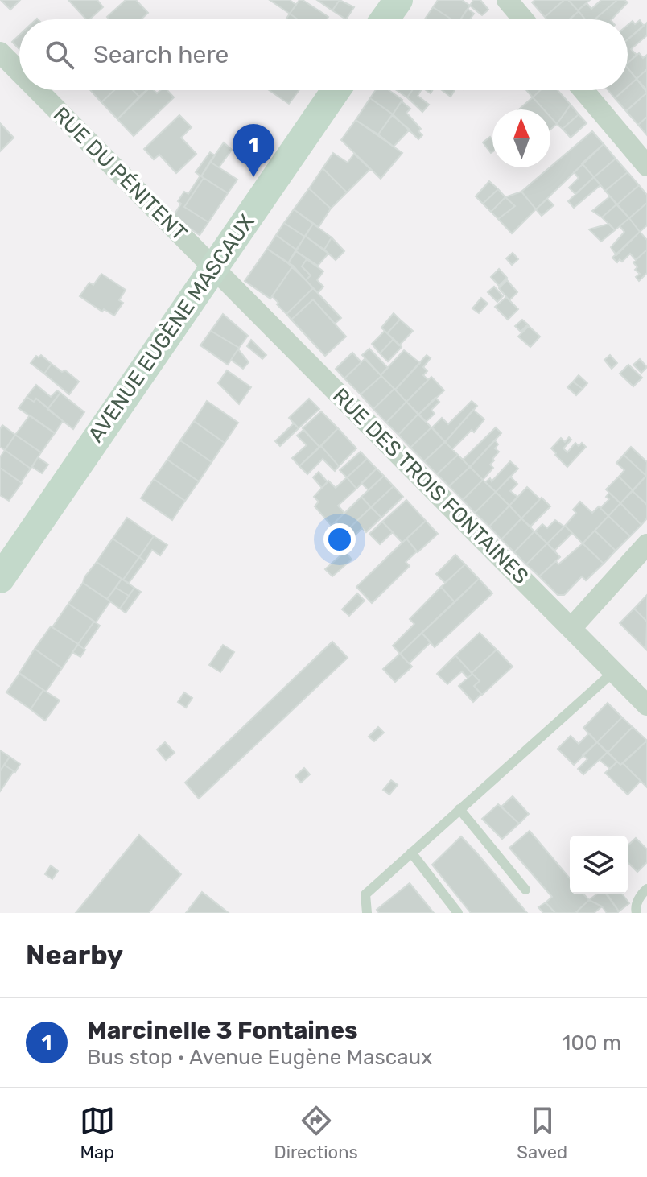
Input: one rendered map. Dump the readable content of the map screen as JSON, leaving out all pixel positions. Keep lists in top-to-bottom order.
{
  "streets": {
    "main road": ["AVENUE EUGÈNE MASCAUX"],
    "street": ["RUE DU PÉNITENT", "RUE DES TROIS FONTAINES"]
  },
  "crossings": [
    ["RUE DU PÉNITENT", "AVENUE EUGÈNE MASCAUX"],
    ["RUE DU PÉNITENT", "RUE DES TROIS FONTAINES"],
    ["AVENUE EUGÈNE MASCAUX", "RUE DES TROIS FONTAINES"]
  ],
  "north": "top",
  "page": {
    "search": "Search here",
    "pins": "1",
    "heading": "Nearby",
    "list": [
      {
        "mark": "1",
        "name": "Marcinelle 3 Fontaines",
        "note": "Bus stop · Avenue Eugène Mascaux",
        "value": "100 m"
      }
    ],
    "nav": ["Map", "Directions", "Saved"]
  }
}
